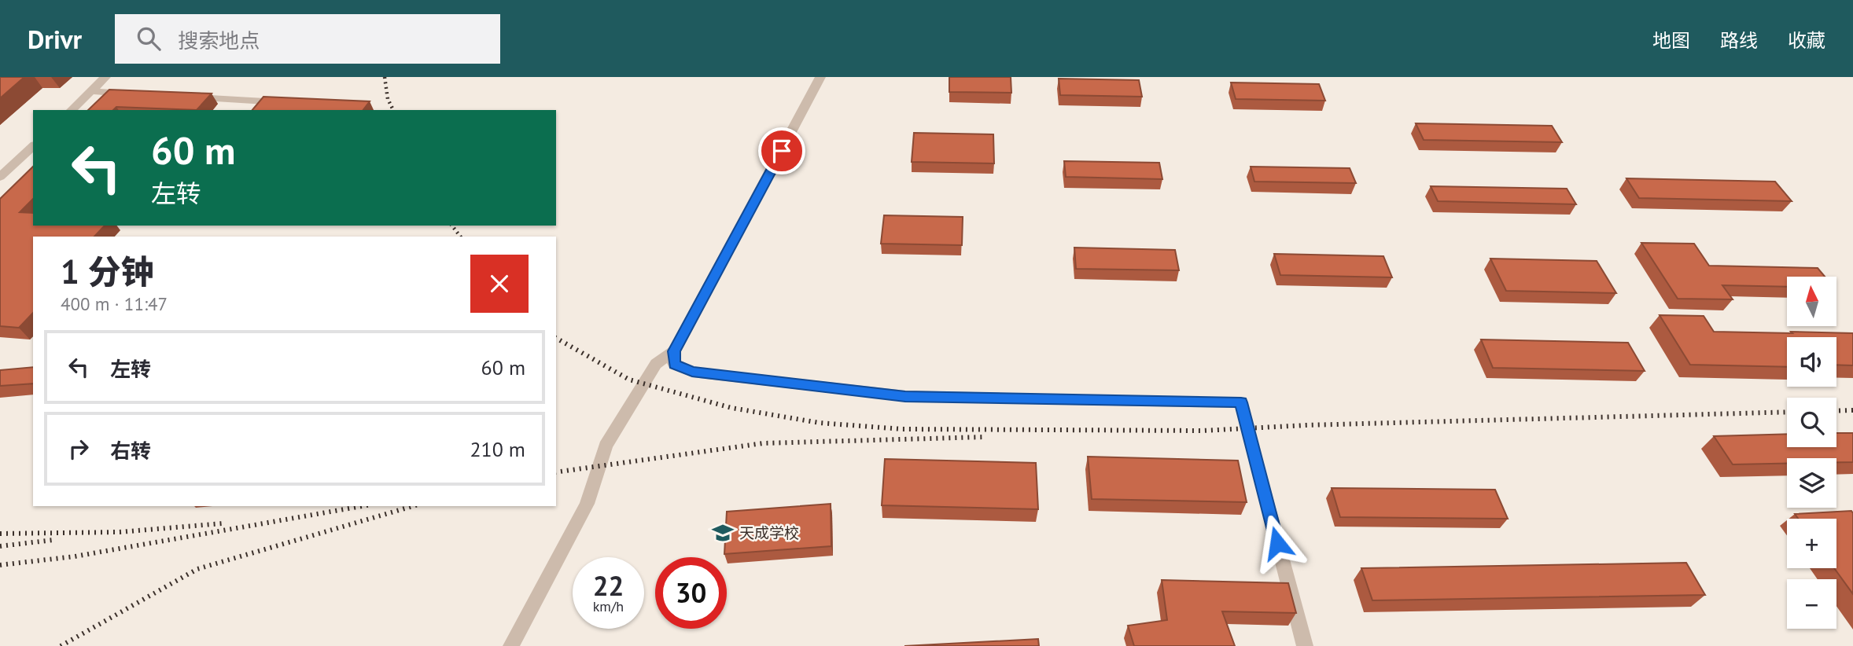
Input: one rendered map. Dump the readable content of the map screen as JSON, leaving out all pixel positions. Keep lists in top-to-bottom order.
{
  "places": {
    "school or university": ["天成学校"]
  },
  "north": "top",
  "page": {
    "header": "Drivr",
    "search": "搜索地点",
    "nav": ["地图", "路线", "收藏"],
    "turn": ["60 m", "左转"],
    "heading": ["1 分钟", "400 m · 11:47"],
    "map_buttons": ["+", "−"],
    "list": [
      {
        "name": "左转",
        "value": "60 m"
      },
      {
        "name": "右转",
        "value": "210 m"
      }
    ],
    "speed": "22 km/h",
    "limit": "30"
  }
}
